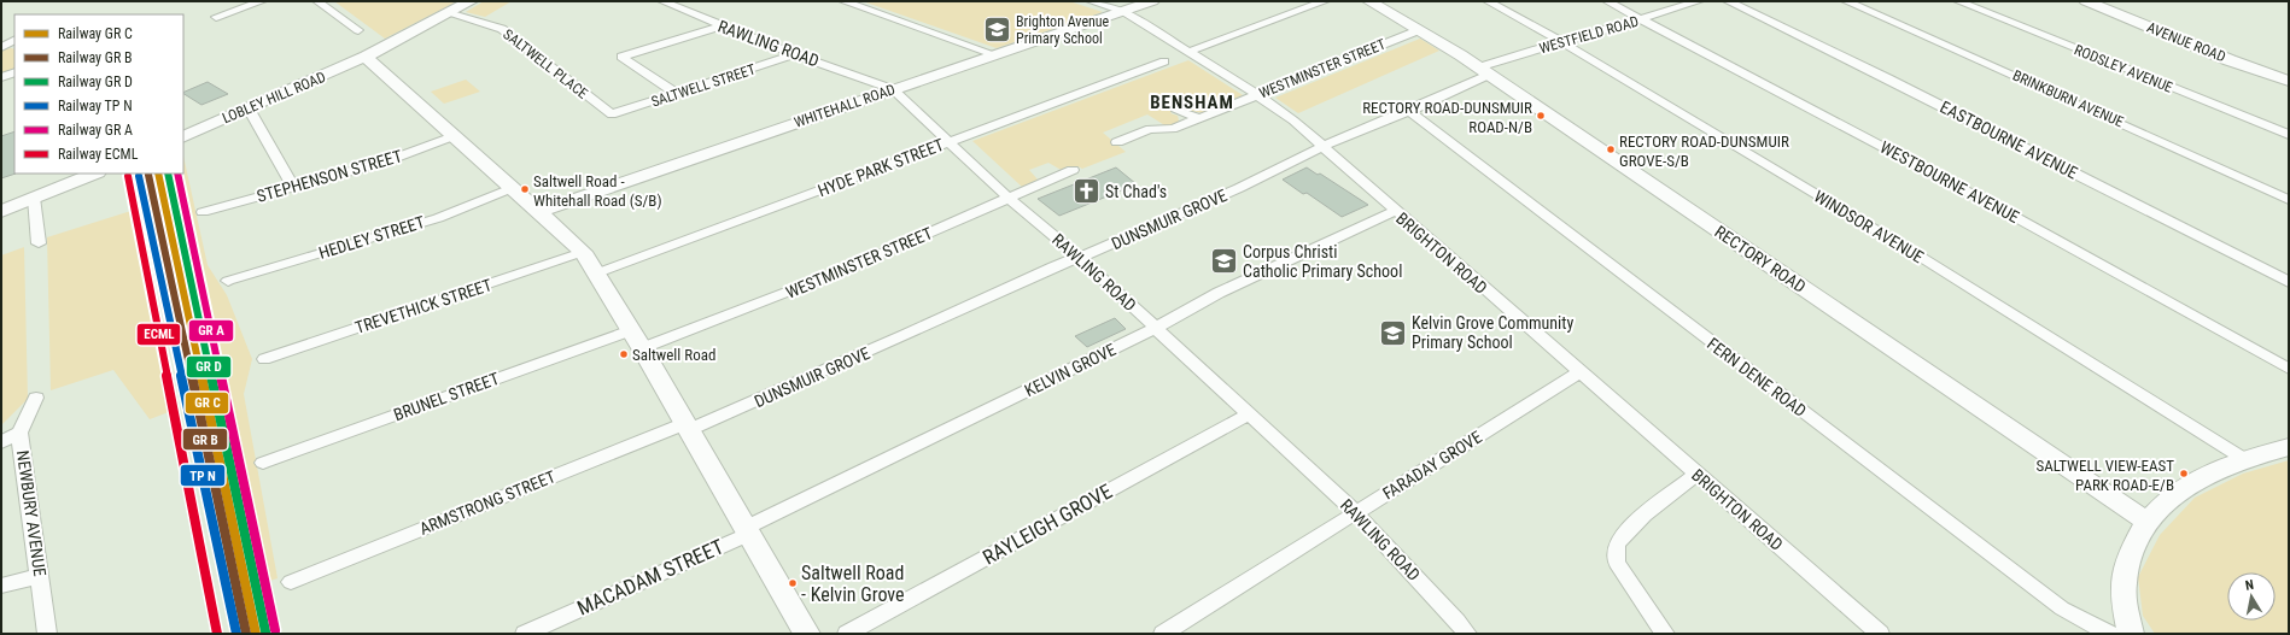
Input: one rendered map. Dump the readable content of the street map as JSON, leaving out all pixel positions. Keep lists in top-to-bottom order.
{
  "streets": {
    "street": [
      "WESTFIELD ROAD",
      "AVENUE ROAD",
      "RAWLING ROAD",
      "SALTWELL PLACE",
      "WESTMINSTER STREET",
      "RODSLEY AVENUE",
      "SALTWELL STREET",
      "LOBLEY HILL ROAD",
      "BRINKBURN AVENUE",
      "WHITEHALL ROAD",
      "EASTBOURNE AVENUE",
      "HYDE PARK STREET",
      "STEPHENSON STREET",
      "WESTBOURNE AVENUE",
      "DUNSMUIR GROVE",
      "WINDSOR AVENUE",
      "HEDLEY STREET",
      "BRIGHTON ROAD",
      "RECTORY ROAD",
      "TREVETHICK STREET",
      "KELVIN GROVE",
      "FERN DENE ROAD",
      "BRUNEL STREET",
      "FARADAY GROVE",
      "ARMSTRONG STREET",
      "NEWBURY AVENUE",
      "RAYLEIGH GROVE",
      "MACADAM STREET"
    ]
  },
  "crossings": [
    ["WESTFIELD ROAD", "WESTBOURNE AVENUE"],
    ["WESTFIELD ROAD", "DUNSMUIR GROVE"],
    ["WESTFIELD ROAD", "WINDSOR AVENUE"],
    ["WESTFIELD ROAD", "RECTORY ROAD"],
    ["RAWLING ROAD", "WESTMINSTER STREET"],
    ["RAWLING ROAD", "SALTWELL STREET"],
    ["RAWLING ROAD", "WHITEHALL ROAD"],
    ["RAWLING ROAD", "HYDE PARK STREET"],
    ["RAWLING ROAD", "DUNSMUIR GROVE"],
    ["RAWLING ROAD", "KELVIN GROVE"],
    ["RAWLING ROAD", "FARADAY GROVE"],
    ["RAWLING ROAD", "RAYLEIGH GROVE"],
    ["SALTWELL PLACE", "SALTWELL STREET"],
    ["SALTWELL PLACE", "LOBLEY HILL ROAD"],
    ["WESTMINSTER STREET", "BRIGHTON ROAD"],
    ["WESTMINSTER STREET", "RECTORY ROAD"],
    ["WESTMINSTER STREET", "BRUNEL STREET"],
    ["WHITEHALL ROAD", "BRIGHTON ROAD"],
    ["DUNSMUIR GROVE", "BRIGHTON ROAD"],
    ["DUNSMUIR GROVE", "RECTORY ROAD"],
    ["DUNSMUIR GROVE", "FERN DENE ROAD"],
    ["DUNSMUIR GROVE", "ARMSTRONG STREET"],
    ["BRIGHTON ROAD", "KELVIN GROVE"],
    ["BRIGHTON ROAD", "FARADAY GROVE"],
    ["KELVIN GROVE", "MACADAM STREET"]
  ],
  "districts": ["BENSHAM"],
  "places": {
    "school or university": ["Brighton Avenue Primary School", "Corpus Christi Catholic Primary School", "Kelvin Grove Community Primary School"],
    "other": [
      "RECTORY ROAD-DUNSMUIR ROAD-N/B",
      "RECTORY ROAD-DUNSMUIR GROVE-S/B",
      "Saltwell Road - Whitehall Road (S/B)",
      "Saltwell Road",
      "SALTWELL VIEW-EAST PARK ROAD-E/B",
      "Saltwell Road - Kelvin Grove"
    ],
    "church": ["St Chad's"]
  },
  "lines": ["rail line ECML"],
  "legend": [
    "Railway GR C",
    "Railway GR B",
    "Railway GR D",
    "Railway TP N",
    "Railway GR A",
    "Railway ECML"
  ],
  "north": "top"
}
